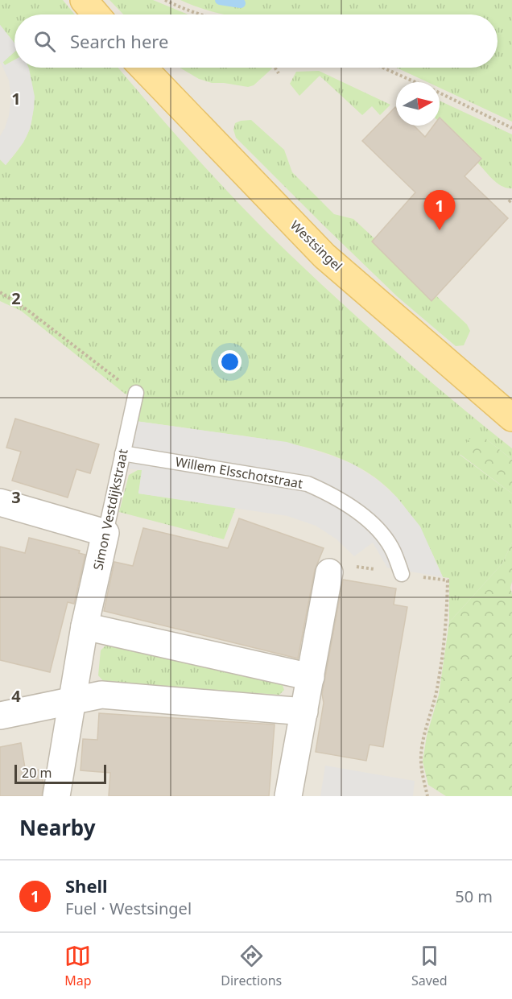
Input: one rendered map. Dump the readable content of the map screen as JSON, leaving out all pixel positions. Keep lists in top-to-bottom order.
{
  "streets": {
    "main road": ["Westsingel"],
    "street": ["Simon Vestdijkstraat"],
    "lane": ["Willem Elsschotstraat"]
  },
  "crossings": [
    ["Willem Elsschotstraat", "Simon Vestdijkstraat"]
  ],
  "scale_bar": "20 m",
  "north": "right",
  "page": {
    "search": "Search here",
    "pins": "1",
    "scale": "20 m",
    "heading": "Nearby",
    "list": [
      {
        "mark": "1",
        "name": "Shell",
        "note": "Fuel · Westsingel",
        "value": "50 m"
      }
    ],
    "nav": ["Map", "Directions", "Saved"]
  },
  "grid": {
    "rows": [
      "1",
      "2",
      "3",
      "4"
    ]
  }
}
